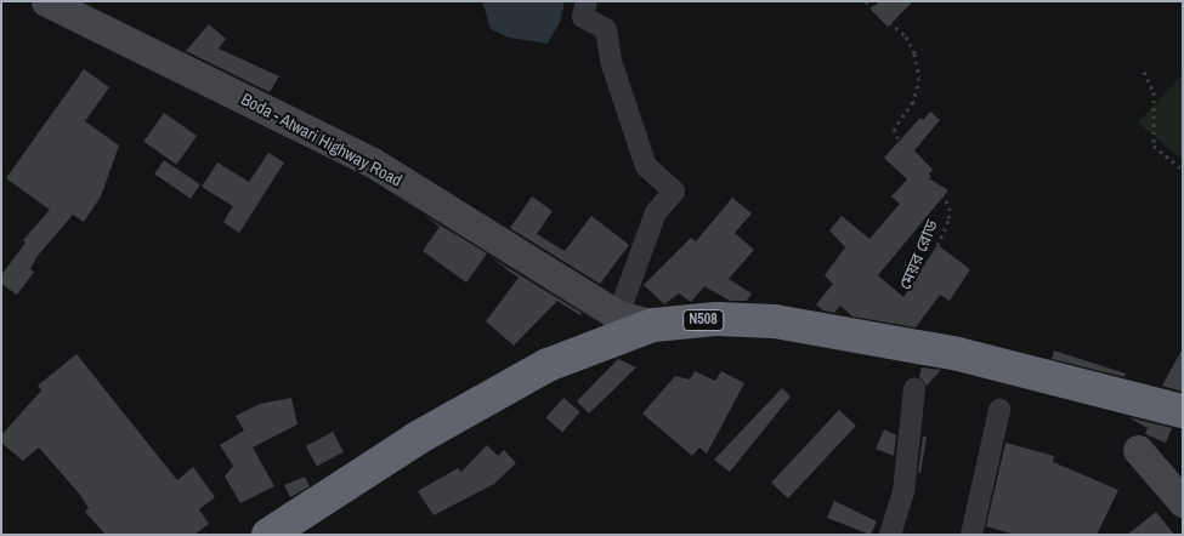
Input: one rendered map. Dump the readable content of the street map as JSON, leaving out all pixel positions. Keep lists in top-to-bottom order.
{
  "streets": {
    "highway": ["N508"],
    "main road": ["Boda - Atwari Highway Road"],
    "path": ["মেয়র রোড"]
  },
  "crossings": [
    ["Boda - Atwari Highway Road", "N508"],
    ["মেয়র রোড", "N508"]
  ]
}
